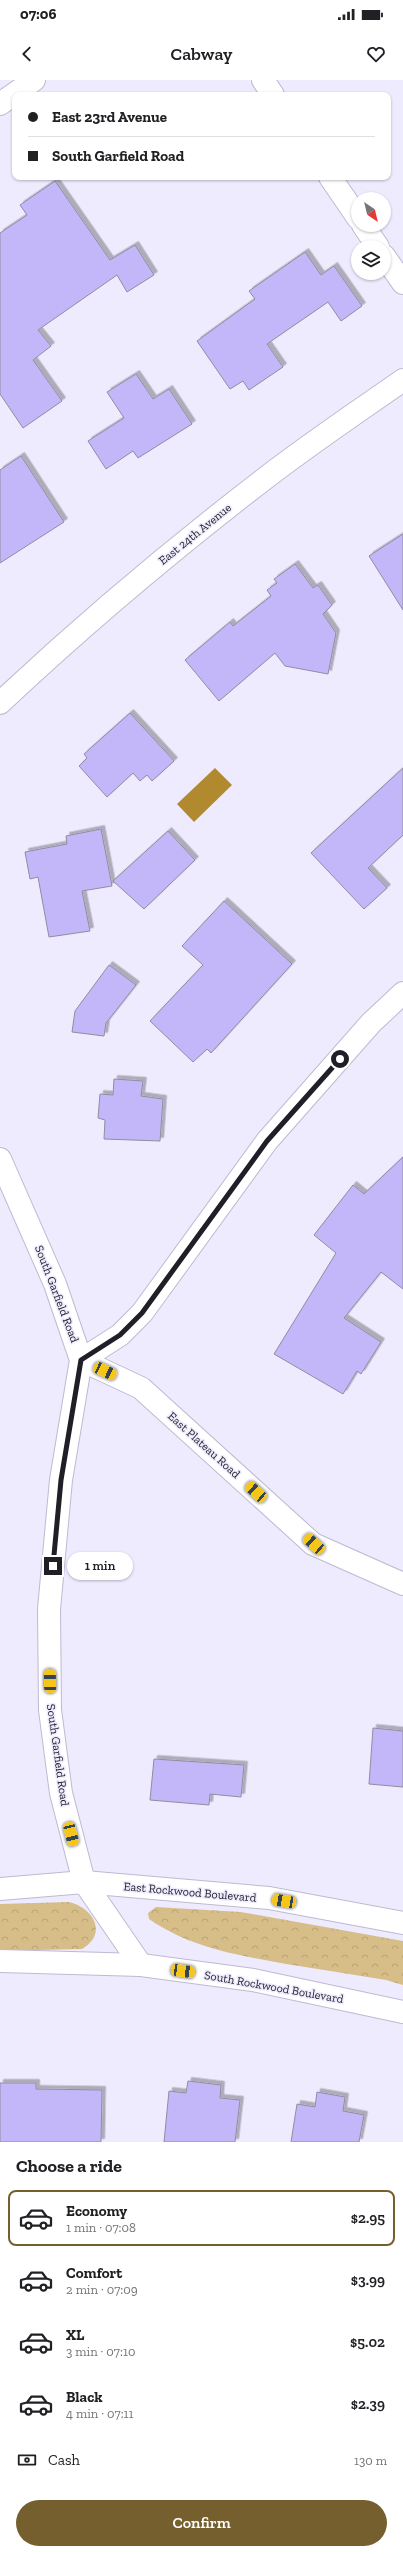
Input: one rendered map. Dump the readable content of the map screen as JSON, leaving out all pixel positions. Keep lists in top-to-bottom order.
{
  "streets": {
    "street": [
      "East 24th Avenue",
      "South Garfield Road",
      "East Plateau Road",
      "East Rockwood Boulevard",
      "South Rockwood Boulevard"
    ]
  },
  "crossings": [
    ["South Garfield Road", "East Plateau Road"],
    ["South Garfield Road", "East Rockwood Boulevard"],
    ["South Garfield Road", "South Rockwood Boulevard"]
  ],
  "north": "bottom right",
  "page": {
    "status": "07:06",
    "header": "Cabway",
    "banner": ["East 23rd Avenue", "South Garfield Road"],
    "bubble": "1 min",
    "heading": "Choose a ride",
    "list": [
      {
        "name": "Economy",
        "note": "1 min · 07:08",
        "value": "$2.95"
      },
      {
        "name": "Comfort",
        "note": "2 min · 07:09",
        "value": "$3.99"
      },
      {
        "name": "XL",
        "note": "3 min · 07:10",
        "value": "$5.02"
      },
      {
        "name": "Black",
        "note": "4 min · 07:11",
        "value": "$2.39"
      }
    ],
    "pay": ["Cash", "130 m"],
    "buttons": "Confirm"
  }
}
